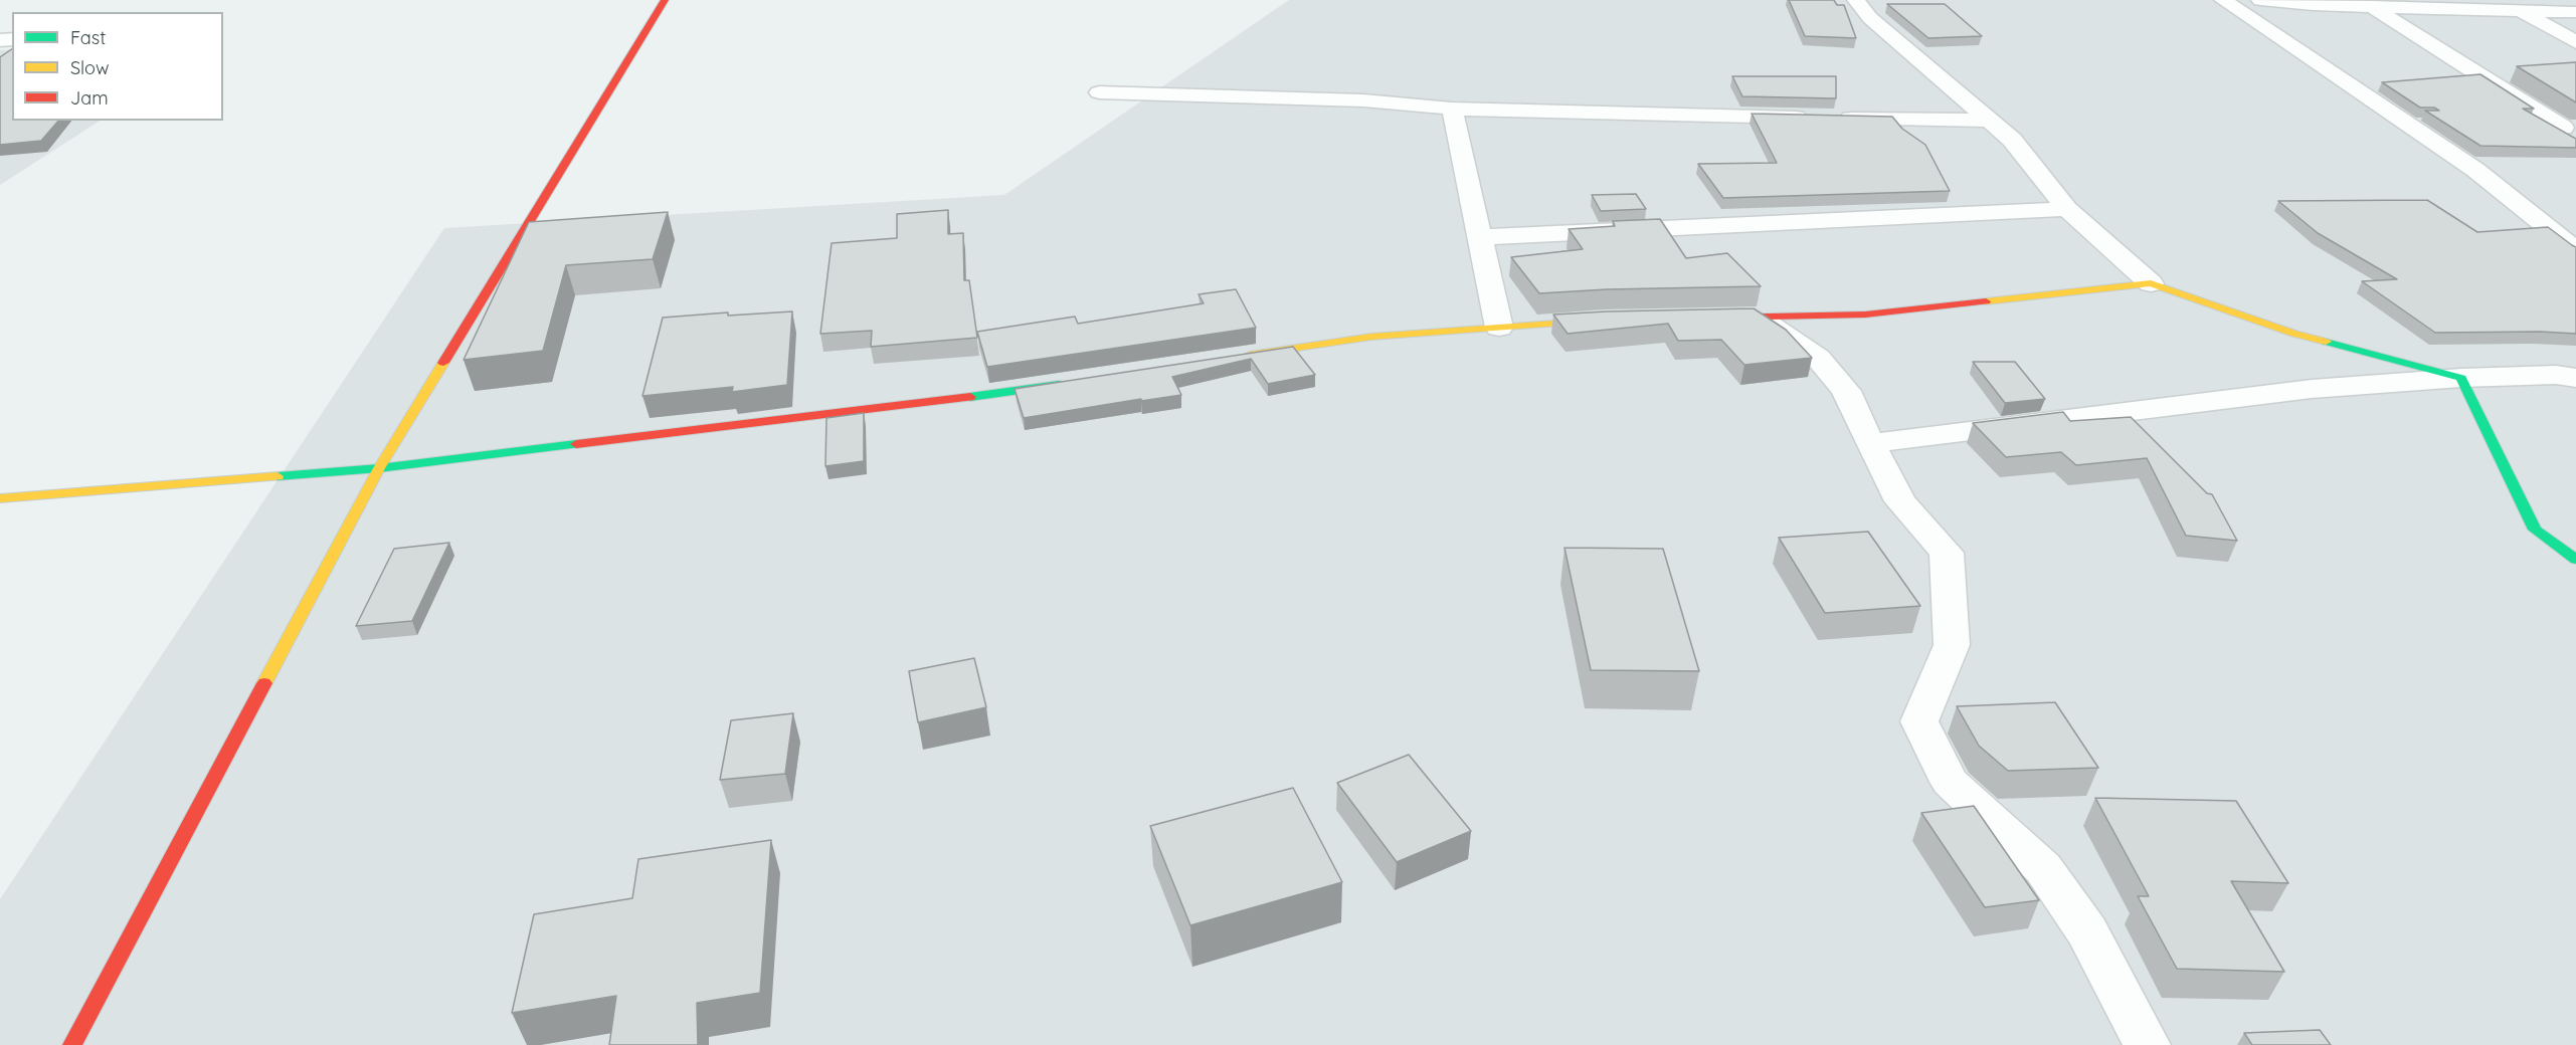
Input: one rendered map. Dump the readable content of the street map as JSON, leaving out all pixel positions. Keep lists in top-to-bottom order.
{
  "legend": ["Fast", "Slow", "Jam"]
}
